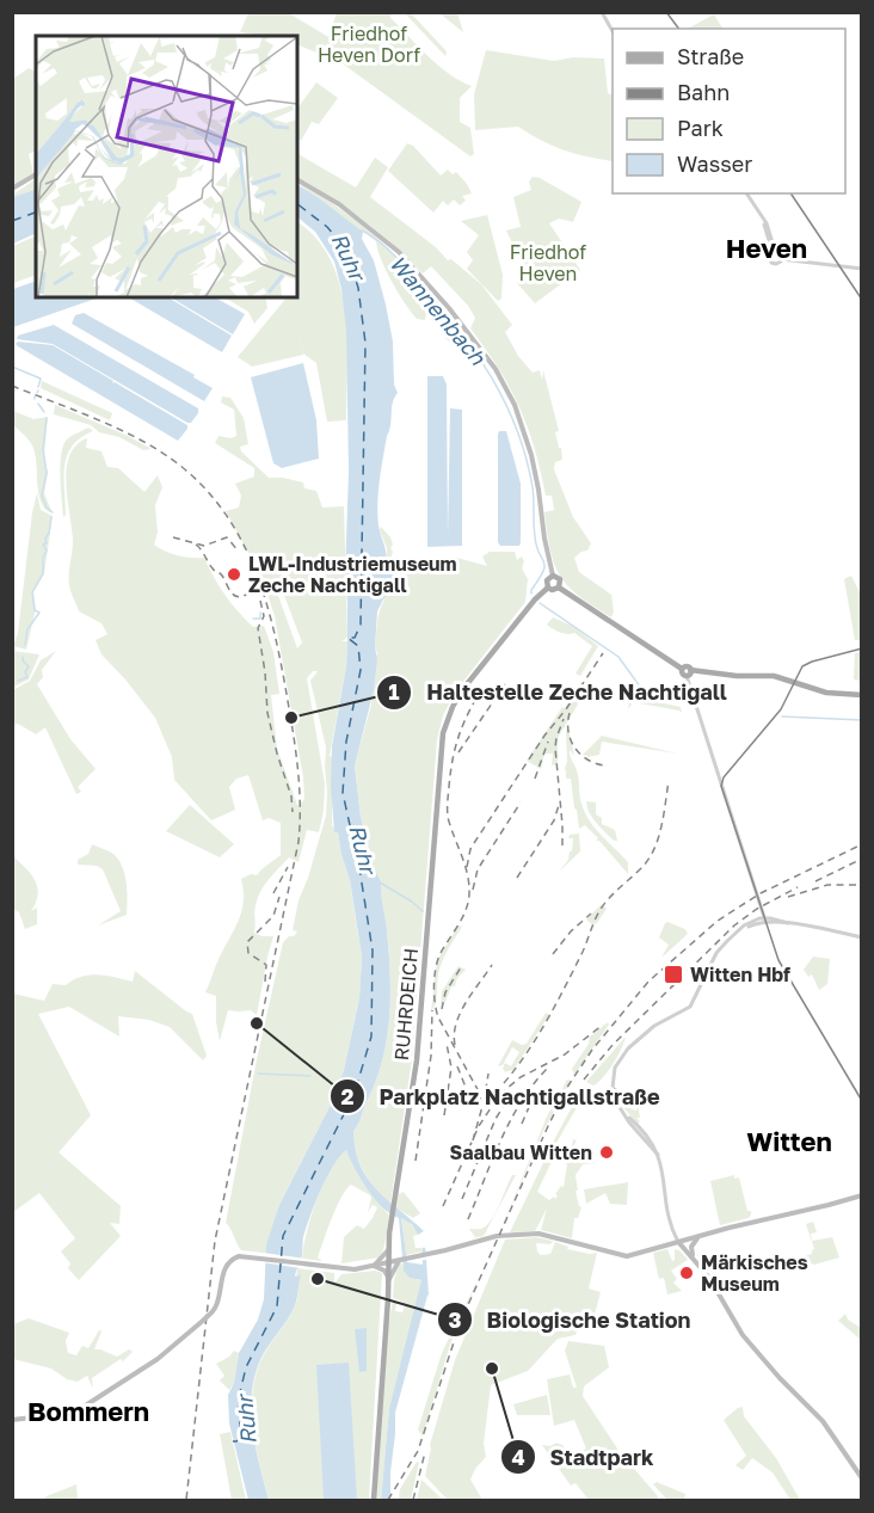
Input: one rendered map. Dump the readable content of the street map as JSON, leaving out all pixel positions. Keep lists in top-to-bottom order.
{
  "streets": {
    "main road": ["RUHRDEICH"]
  },
  "districts": ["Heven", "Witten", "Bommern"],
  "water": ["Ruhr", "Wannenbach"],
  "parks": ["Friedhof Heven Dorf", "Friedhof Heven"],
  "places": {
    "other": [
      "LWL-Industriemuseum Zeche Nachtigall",
      "Haltestelle Zeche Nachtigall",
      "Parkplatz Nachtigallstraße",
      "Saalbau Witten",
      "Märkisches Museum",
      "Biologische Station",
      "Stadtpark"
    ],
    "transit": ["Witten Hbf"]
  },
  "legend": [
    "Straße",
    "Bahn",
    "Park",
    "Wasser"
  ]
}
